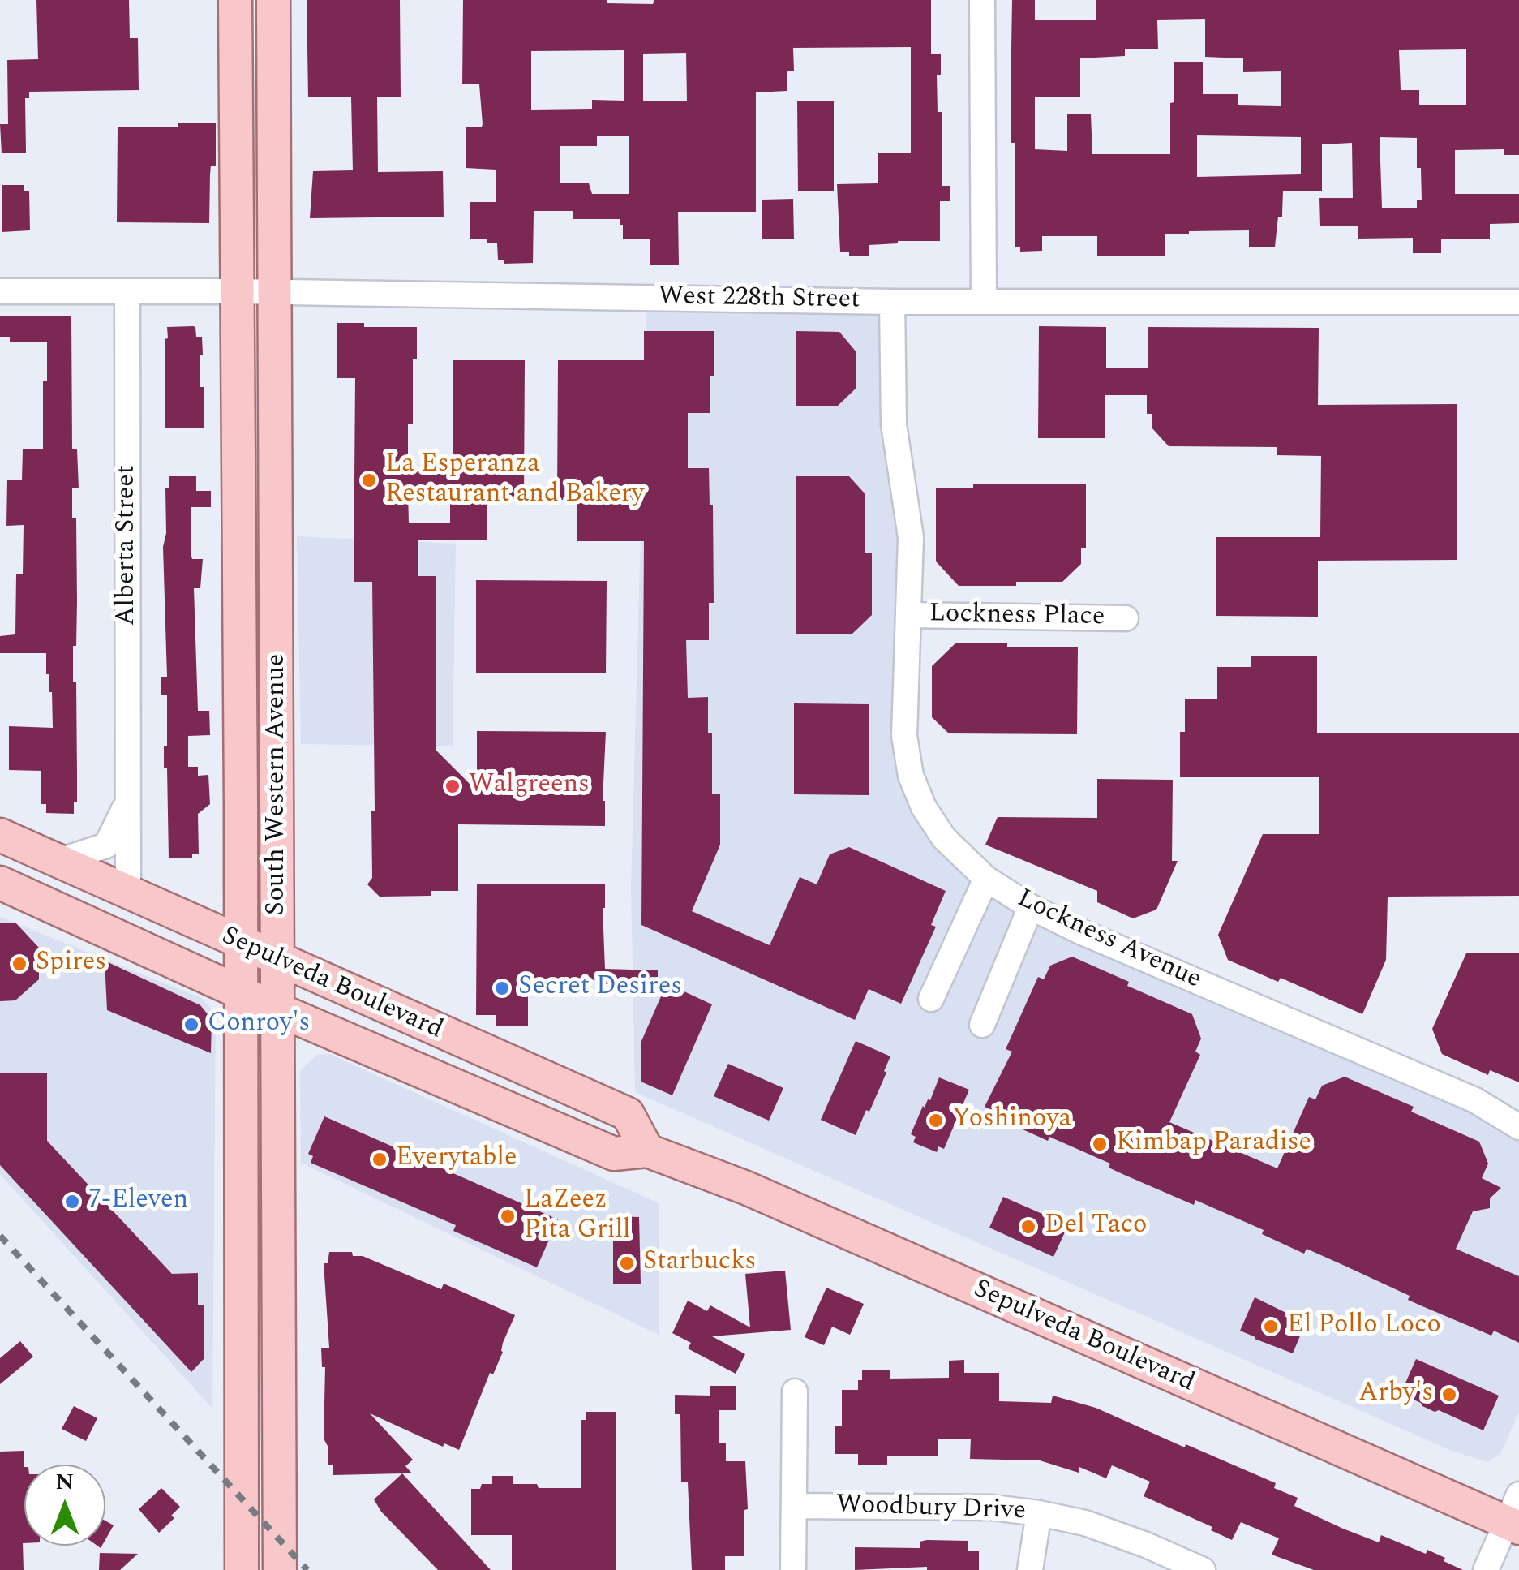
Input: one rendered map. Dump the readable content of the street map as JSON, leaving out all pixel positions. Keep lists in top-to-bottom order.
{
  "streets": {
    "main road": ["South Western Avenue", "Sepulveda Boulevard"],
    "street": [
      "West 228th Street",
      "Alberta Street",
      "Lockness Place",
      "Lockness Avenue",
      "Woodbury Drive"
    ]
  },
  "crossings": [
    ["West 228th Street", "Alberta Street"],
    ["West 228th Street", "South Western Avenue"],
    ["West 228th Street", "Lockness Avenue"],
    ["Alberta Street", "Sepulveda Boulevard"],
    ["Lockness Place", "Lockness Avenue"],
    ["South Western Avenue", "Sepulveda Boulevard"]
  ],
  "places": [
    "La Esperanza Restaurant and Bakery",
    "Walgreens",
    "Spires",
    "Secret Desires",
    "Conroy's",
    "Yoshinoya",
    "Kimbap Paradise",
    "Everytable",
    "7-Eleven",
    "LaZeez Pita Grill",
    "Del Taco",
    "Starbucks",
    "El Pollo Loco",
    "Arby's"
  ],
  "north": "top"
}
